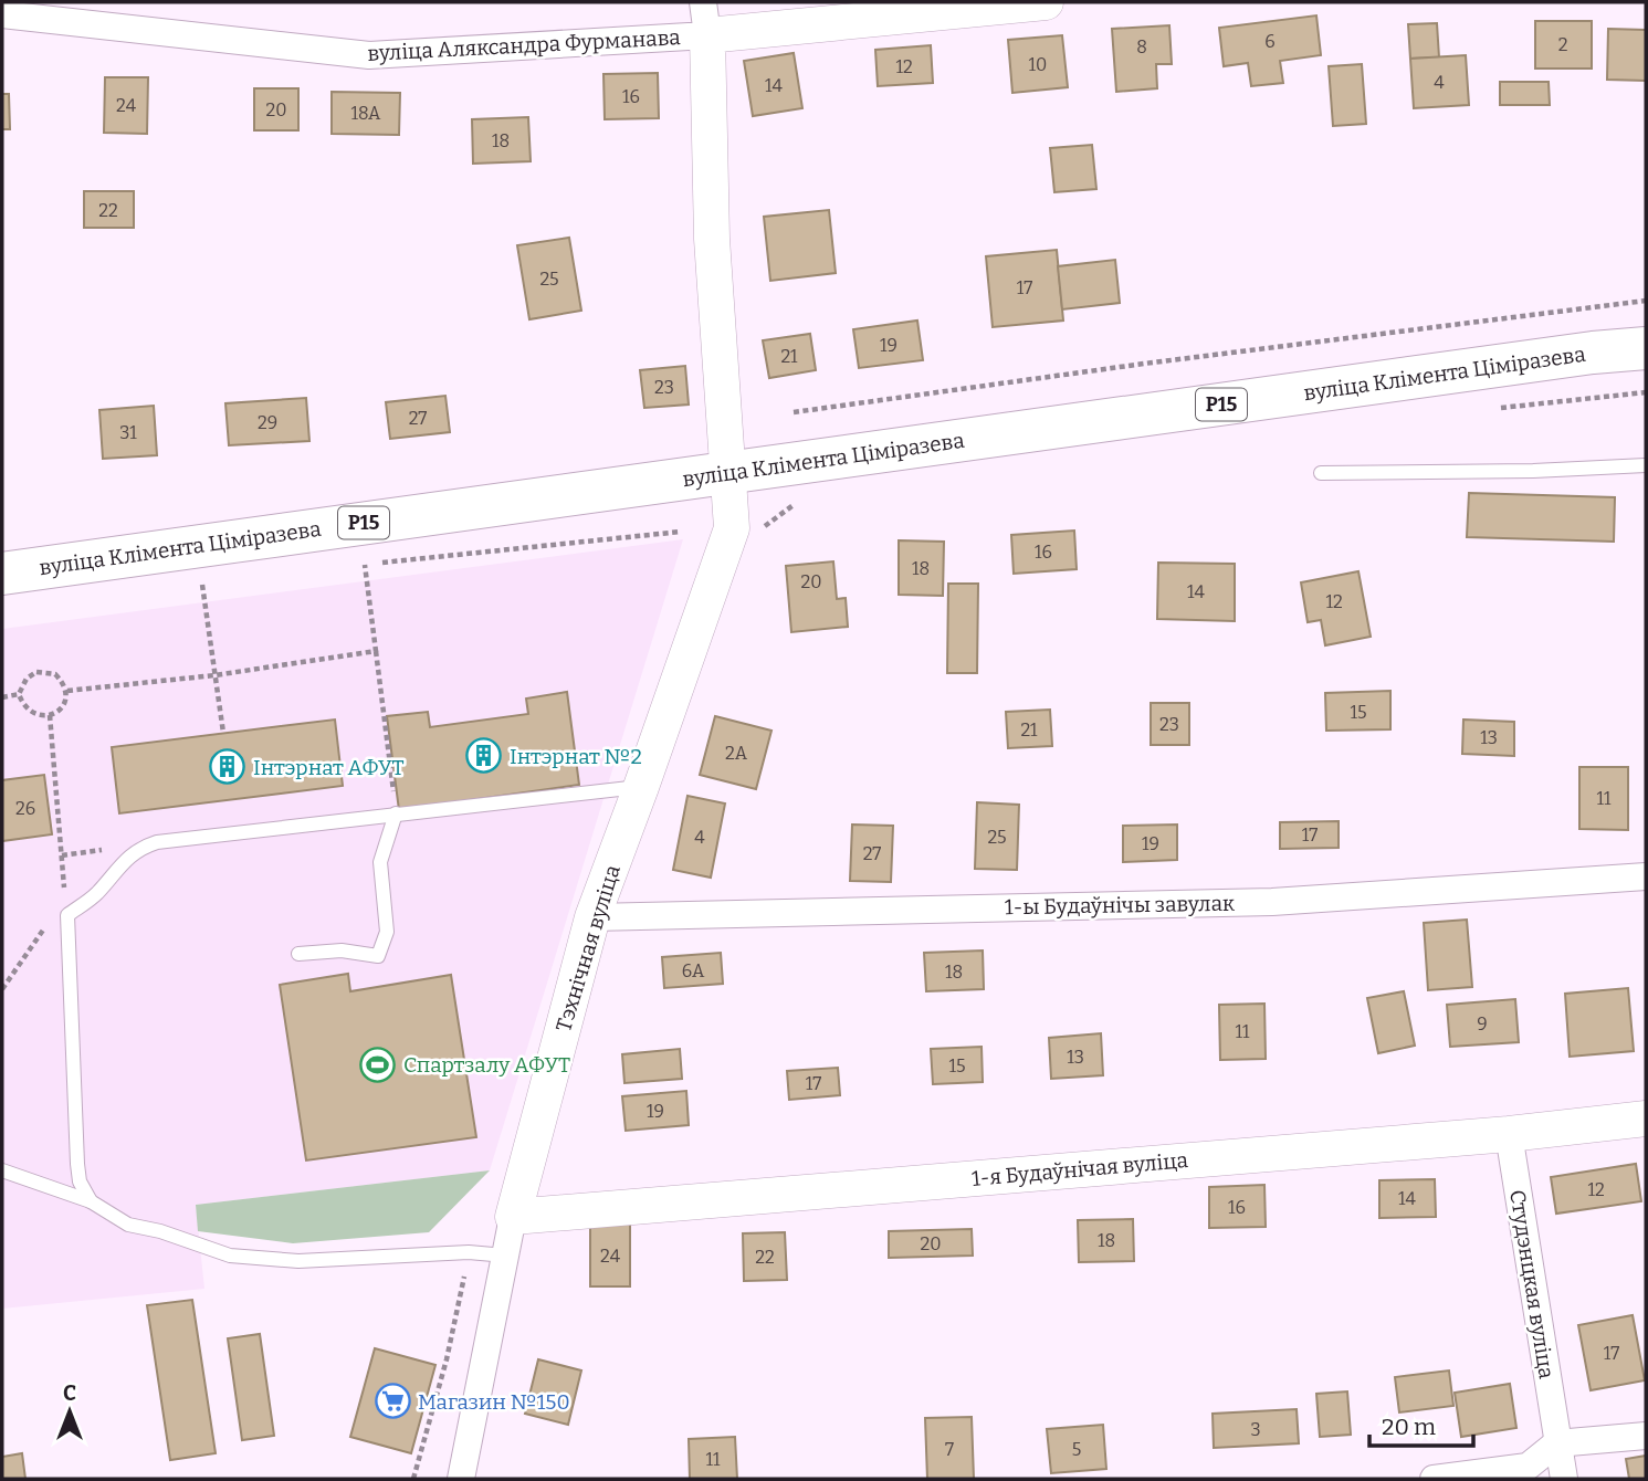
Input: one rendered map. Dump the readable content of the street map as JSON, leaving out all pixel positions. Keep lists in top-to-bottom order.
{
  "streets": {
    "main road": ["вуліца Клімента Ціміразева", "Р15"],
    "street": [
      "вуліца Аляксандра Фурманава",
      "1-ы Будаўнічы завулак",
      "Тэхнічная вуліца",
      "1-я Будаўнічая вуліца",
      "Студэнцкая вуліца"
    ]
  },
  "crossings": [
    ["вуліца Аляксандра Фурманава", "Тэхнічная вуліца"],
    ["вуліца Клімента Ціміразева", "Тэхнічная вуліца"],
    ["1-ы Будаўнічы завулак", "Тэхнічная вуліца"],
    ["Тэхнічная вуліца", "1-я Будаўнічая вуліца"],
    ["1-я Будаўнічая вуліца", "Студэнцкая вуліца"]
  ],
  "places": {
    "building": ["Інтэрнат №2", "Інтэрнат АФУТ"],
    "sports": ["Спартзалу АФУТ"],
    "supermarket": ["Магазин №150"]
  },
  "house_numbers": [
    "6",
    "2",
    "8",
    "10",
    "12",
    "4",
    "14",
    "16",
    "24",
    "20",
    "18А",
    "18",
    "22",
    "25",
    "17",
    "19",
    "21",
    "23",
    "27",
    "29",
    "31",
    "16",
    "18",
    "20",
    "14",
    "12",
    "15",
    "23",
    "21",
    "13",
    "2А",
    "11",
    "26",
    "17",
    "4",
    "25",
    "19",
    "27",
    "6А",
    "18",
    "9",
    "11",
    "13",
    "15",
    "17",
    "19",
    "12",
    "14",
    "16",
    "18",
    "20",
    "24",
    "22",
    "17",
    "3",
    "7",
    "5",
    "11"
  ],
  "scale_bar": "20 m",
  "north": "top"
}
